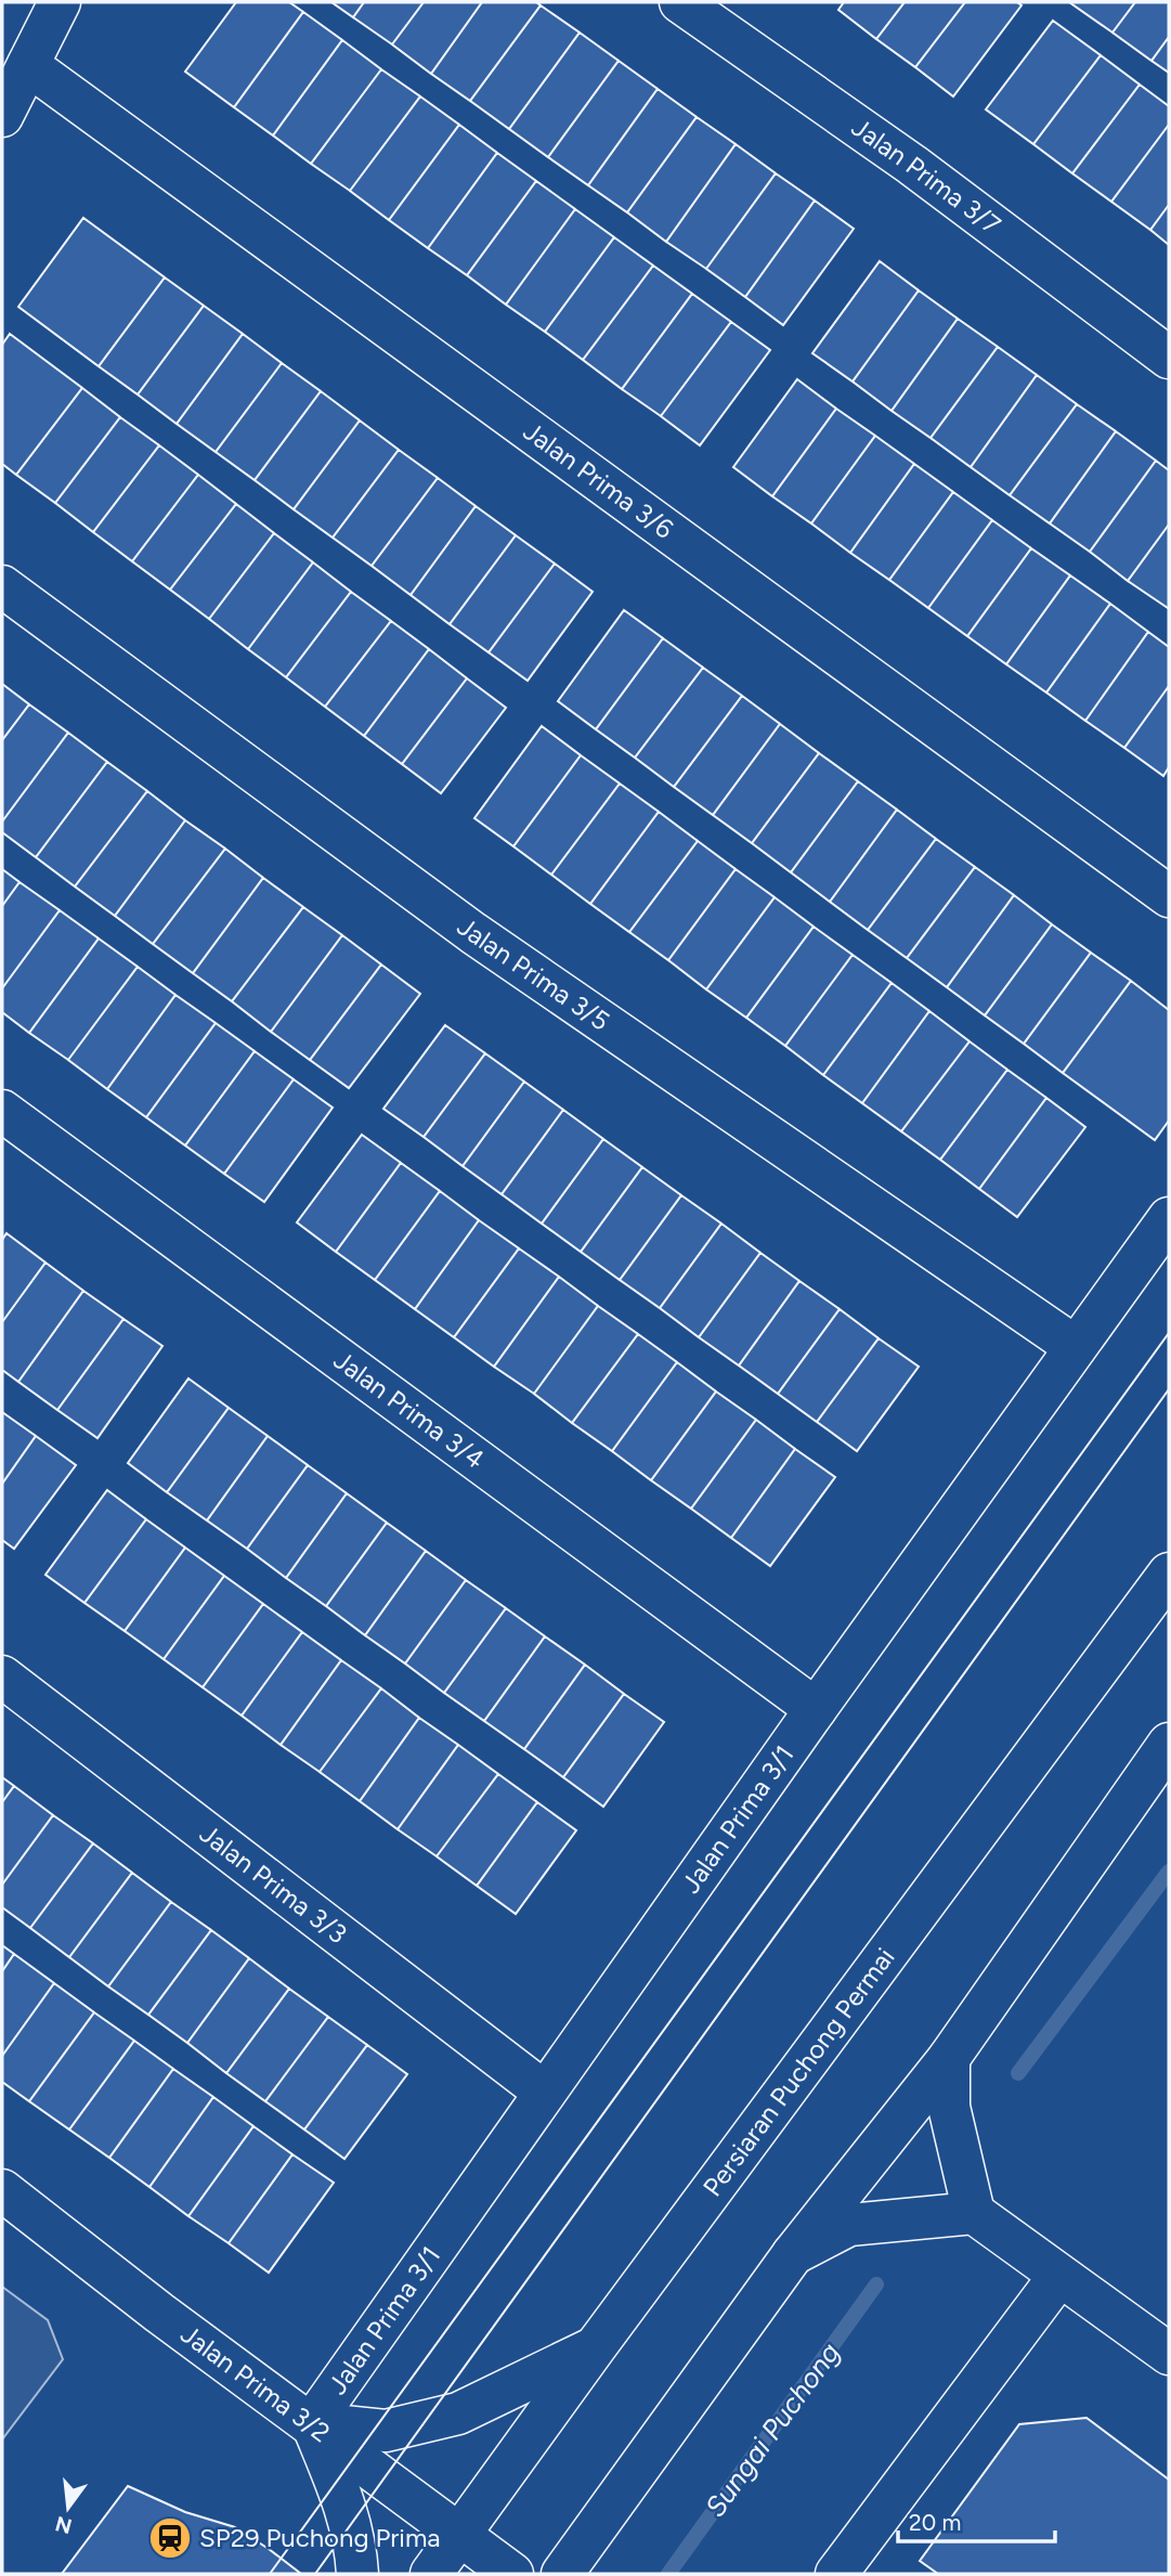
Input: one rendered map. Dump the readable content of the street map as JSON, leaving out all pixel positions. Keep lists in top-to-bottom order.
{
  "streets": {
    "street": [
      "Jalan Prima 3/7",
      "Jalan Prima 3/6",
      "Jalan Prima 3/5",
      "Jalan Prima 3/4",
      "Jalan Prima 3/1",
      "Jalan Prima 3/3",
      "Persiaran Puchong Permai",
      "Jalan Prima 3/2"
    ]
  },
  "crossings": [
    ["Jalan Prima 3/5", "Jalan Prima 3/1"],
    ["Jalan Prima 3/4", "Jalan Prima 3/1"],
    ["Jalan Prima 3/1", "Jalan Prima 3/3"],
    ["Jalan Prima 3/1", "Jalan Prima 3/2"],
    ["Persiaran Puchong Permai", "Jalan Prima 3/2"]
  ],
  "water": ["Sungai Puchong"],
  "places": {
    "station": ["SP29 Puchong Prima"]
  },
  "scale_bar": "20 m",
  "north": "bottom"
}
